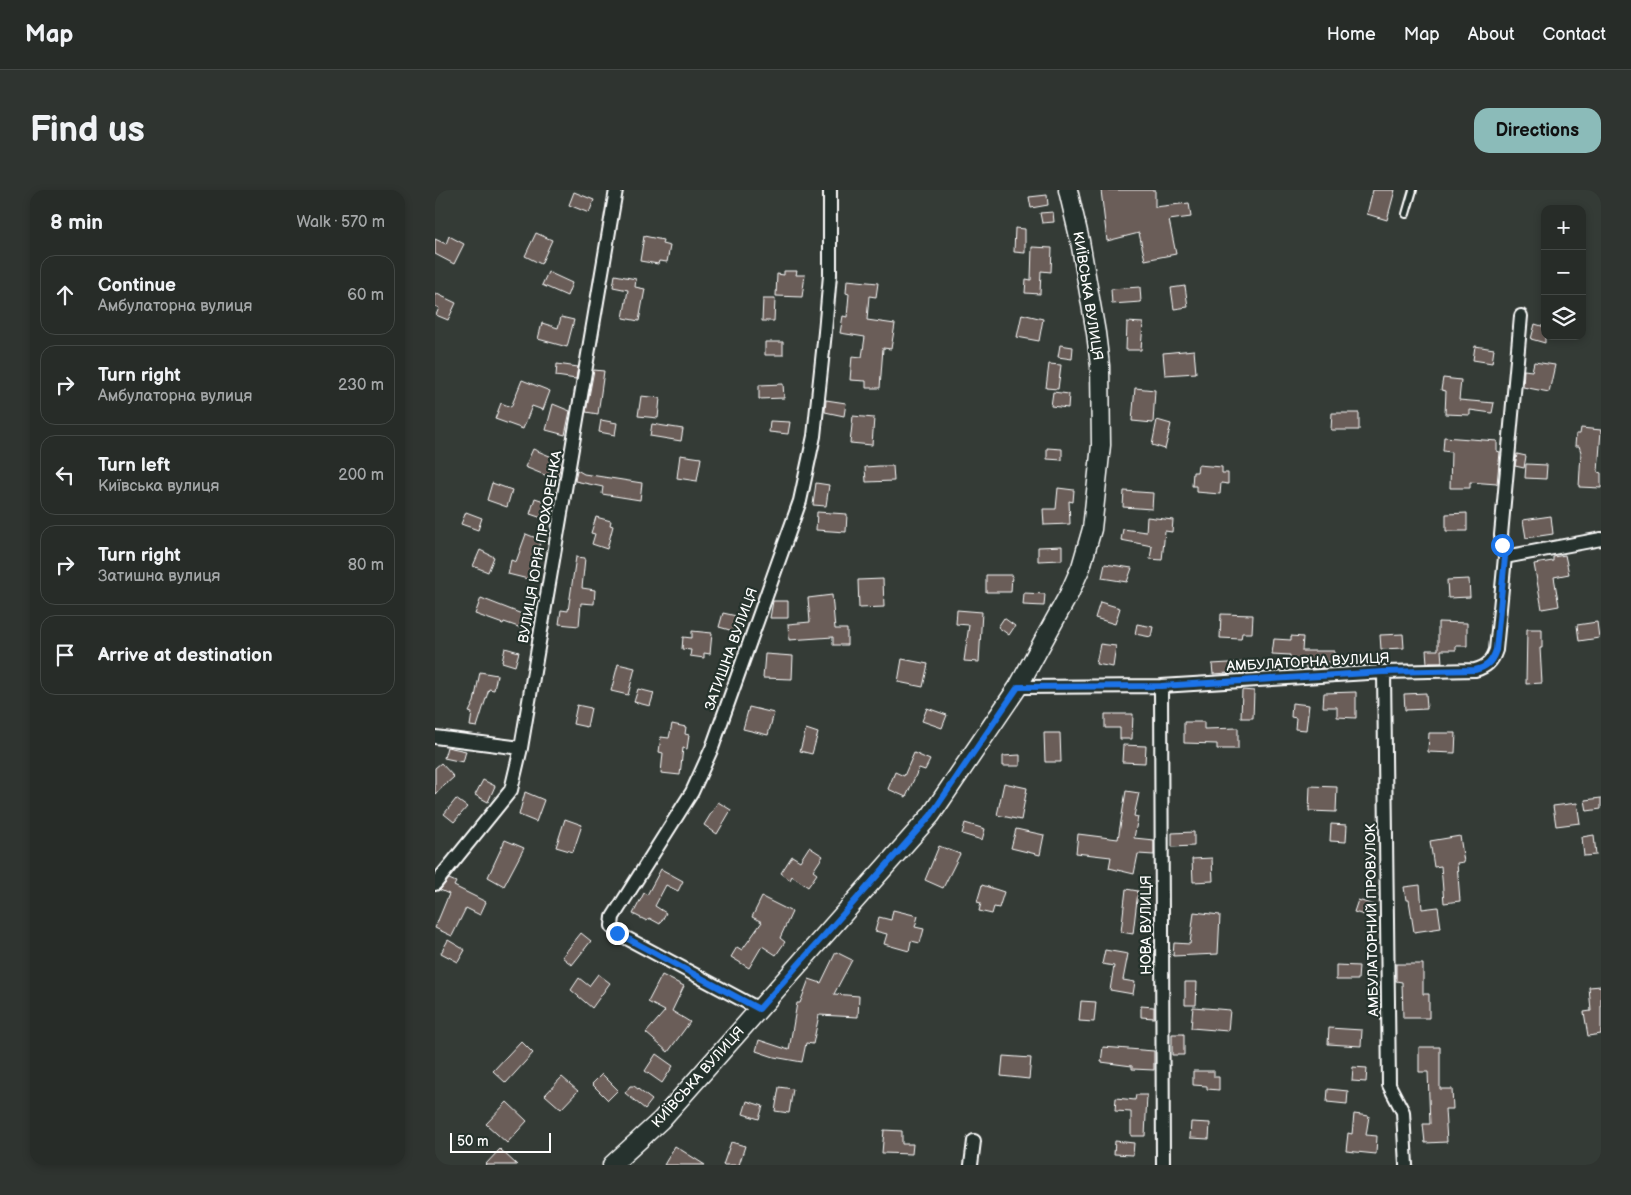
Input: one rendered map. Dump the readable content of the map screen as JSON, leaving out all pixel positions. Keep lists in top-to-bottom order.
{
  "streets": {
    "street": [
      "КИЇВСЬКА ВУЛИЦЯ",
      "ВУЛИЦЯ ЮРІЯ ПРОХОРЕНКА",
      "ЗАТИШНА ВУЛИЦЯ",
      "АМБУЛАТОРНА ВУЛИЦЯ",
      "АМБУЛАТОРНИЙ ПРОВУЛОК",
      "НОВА ВУЛИЦЯ"
    ]
  },
  "crossings": [
    ["КИЇВСЬКА ВУЛИЦЯ", "ЗАТИШНА ВУЛИЦЯ"],
    ["КИЇВСЬКА ВУЛИЦЯ", "АМБУЛАТОРНА ВУЛИЦЯ"],
    ["АМБУЛАТОРНА ВУЛИЦЯ", "АМБУЛАТОРНИЙ ПРОВУЛОК"],
    ["АМБУЛАТОРНА ВУЛИЦЯ", "НОВА ВУЛИЦЯ"]
  ],
  "scale_bar": "50 m",
  "page": {
    "header": "Map",
    "nav": [
      "Home",
      "Map",
      "About",
      "Contact"
    ],
    "buttons": "Directions",
    "title": "Find us",
    "heading": ["8 min", "Walk · 570 m"],
    "map_buttons": ["+", "−"],
    "list": [
      ["Continue", "Амбулаторна вулиця", "60 m"],
      ["Turn right", "Амбулаторна вулиця", "230 m"],
      ["Turn left", "Київська вулиця", "200 m"],
      ["Turn right", "Затишна вулиця", "80 m"],
      "Arrive at destination"
    ],
    "scale": "50 m"
  }
}
